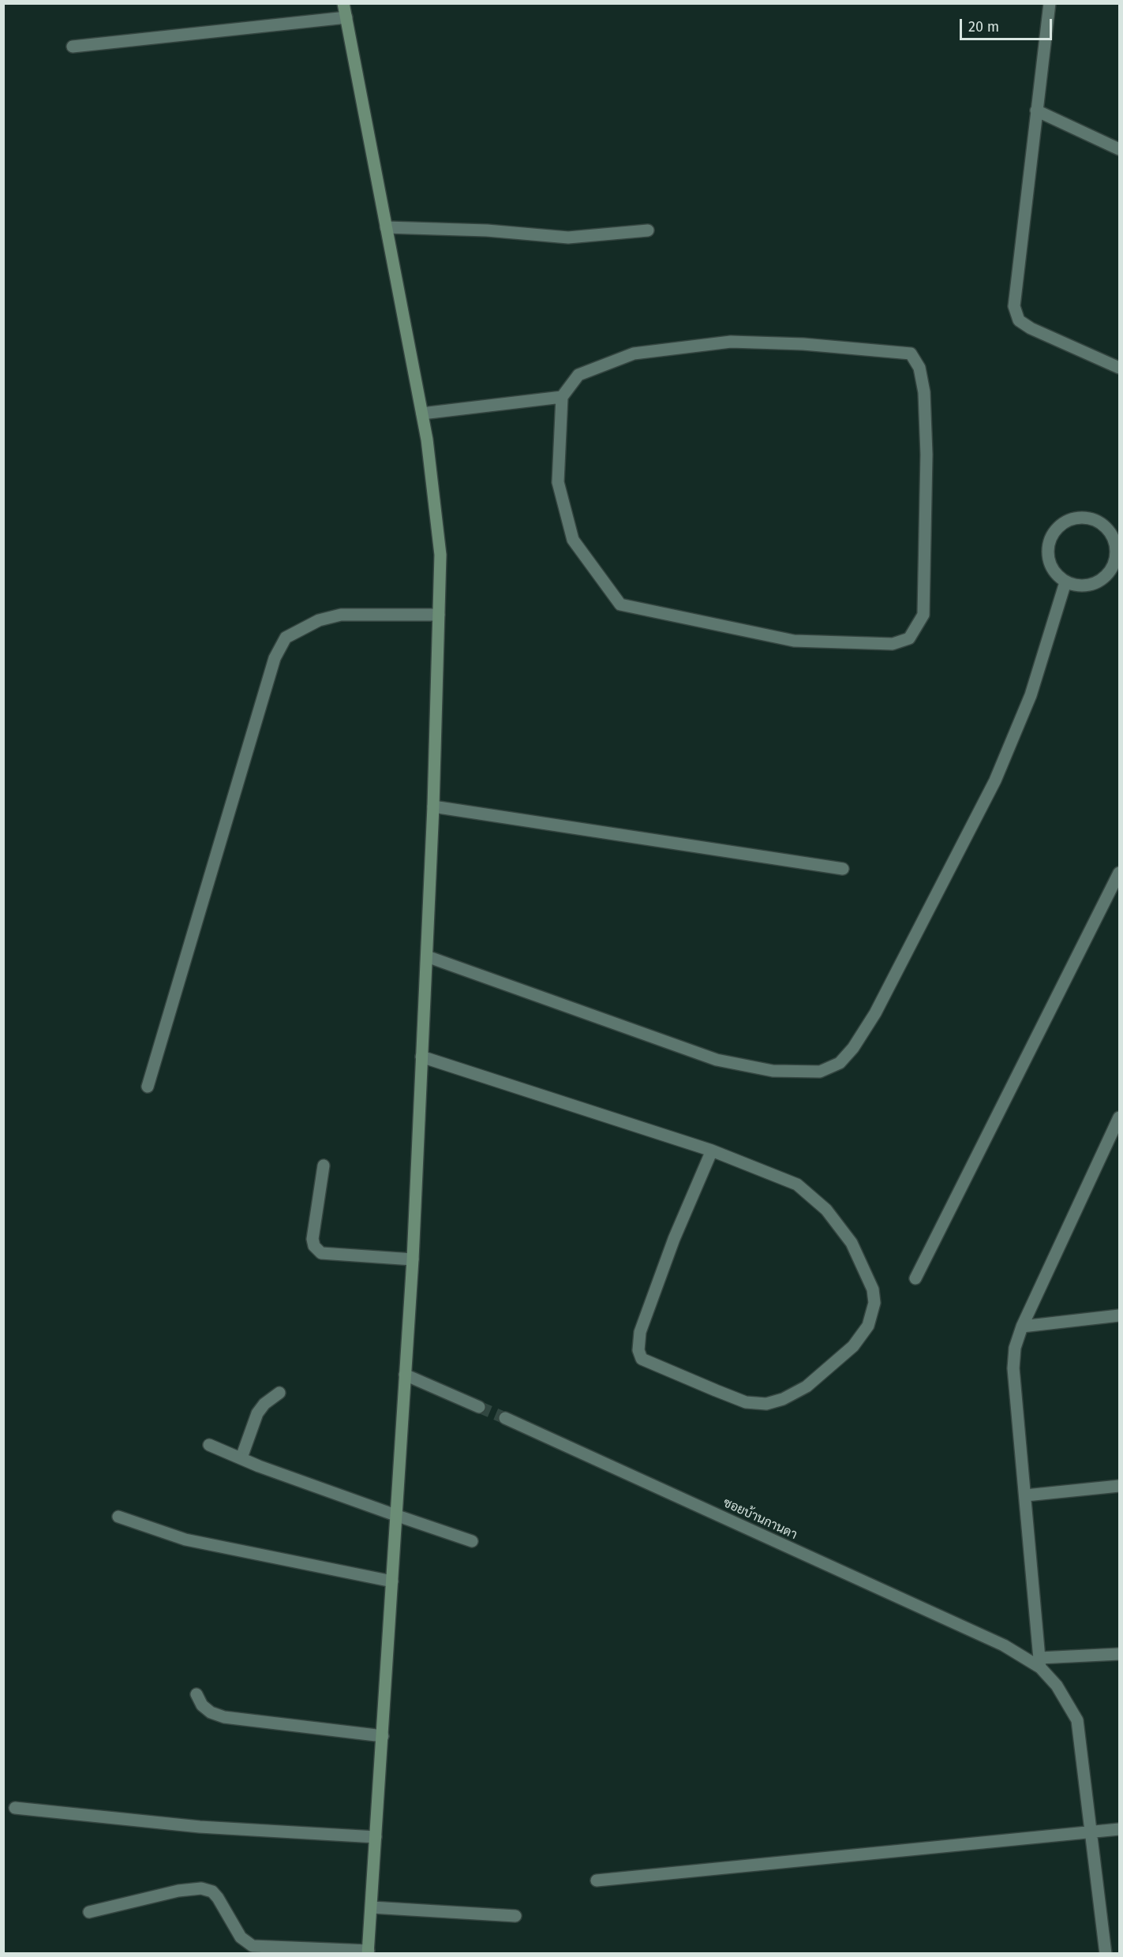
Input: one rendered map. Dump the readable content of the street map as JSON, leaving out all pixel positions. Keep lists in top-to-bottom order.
{
  "streets": {
    "street": ["ซอยบ้านกานดา"]
  },
  "scale_bar": "20 m"
}
